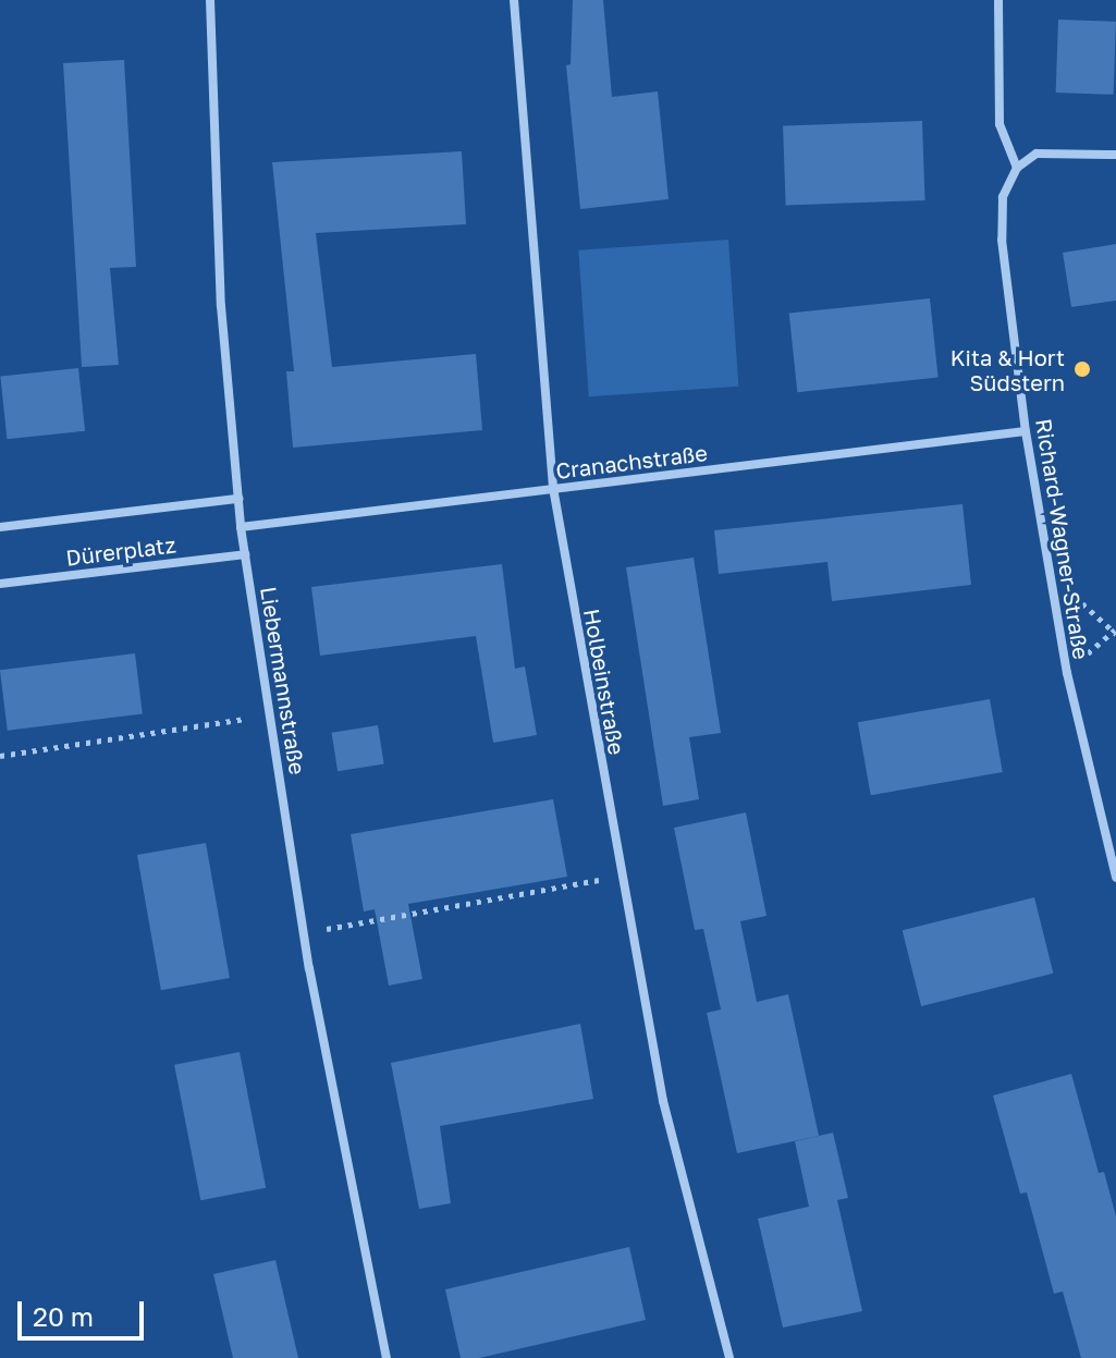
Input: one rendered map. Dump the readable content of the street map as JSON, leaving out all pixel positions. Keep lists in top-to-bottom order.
{
  "streets": {
    "street": [
      "Cranachstraße",
      "Richard-Wagner-Straße",
      "Dürerplatz",
      "Liebermannstraße",
      "Holbeinstraße"
    ]
  },
  "crossings": [
    ["Cranachstraße", "Richard-Wagner-Straße"],
    ["Cranachstraße", "Liebermannstraße"],
    ["Cranachstraße", "Holbeinstraße"],
    ["Dürerplatz", "Liebermannstraße"]
  ],
  "places": ["Kita & Hort Südstern"],
  "scale_bar": "20 m"
}
